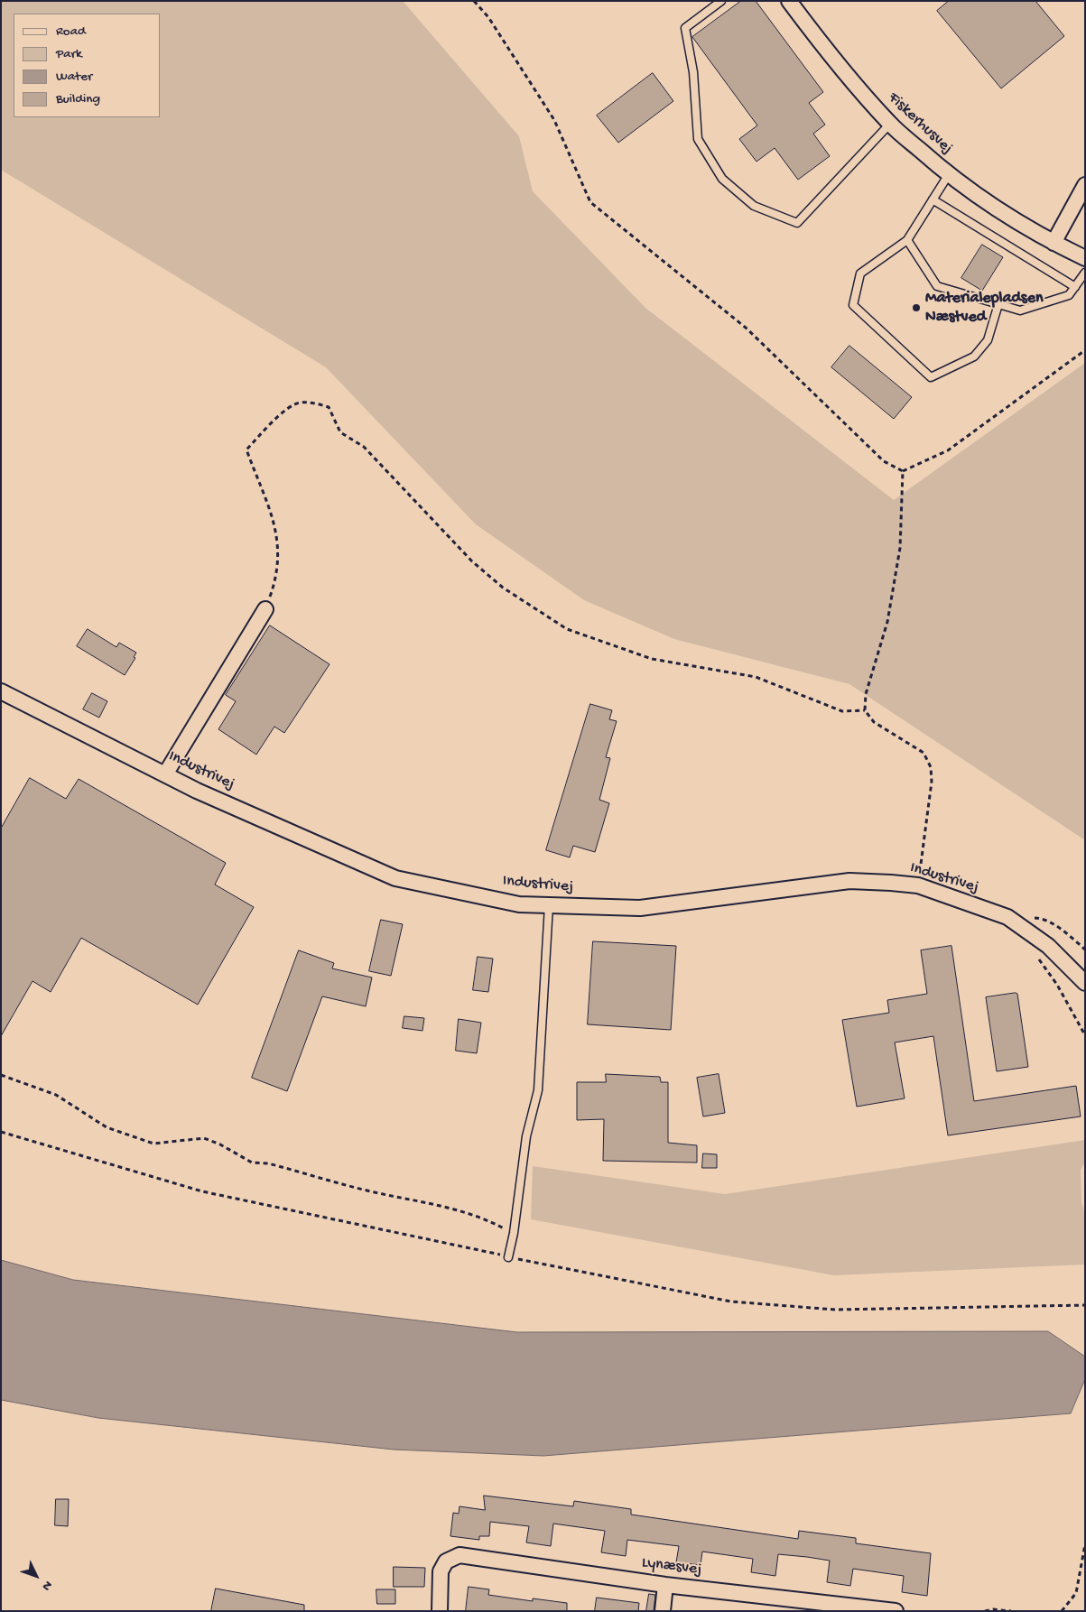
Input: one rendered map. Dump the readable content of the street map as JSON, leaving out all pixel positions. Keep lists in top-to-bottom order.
{
  "streets": {
    "street": ["Fiskerhusvej", "Industrivej", "Lynæsvej"]
  },
  "places": ["Materialepladsen Næstved"],
  "legend": [
    "Road",
    "Park",
    "Water",
    "Building"
  ],
  "north": "bottom right"
}
